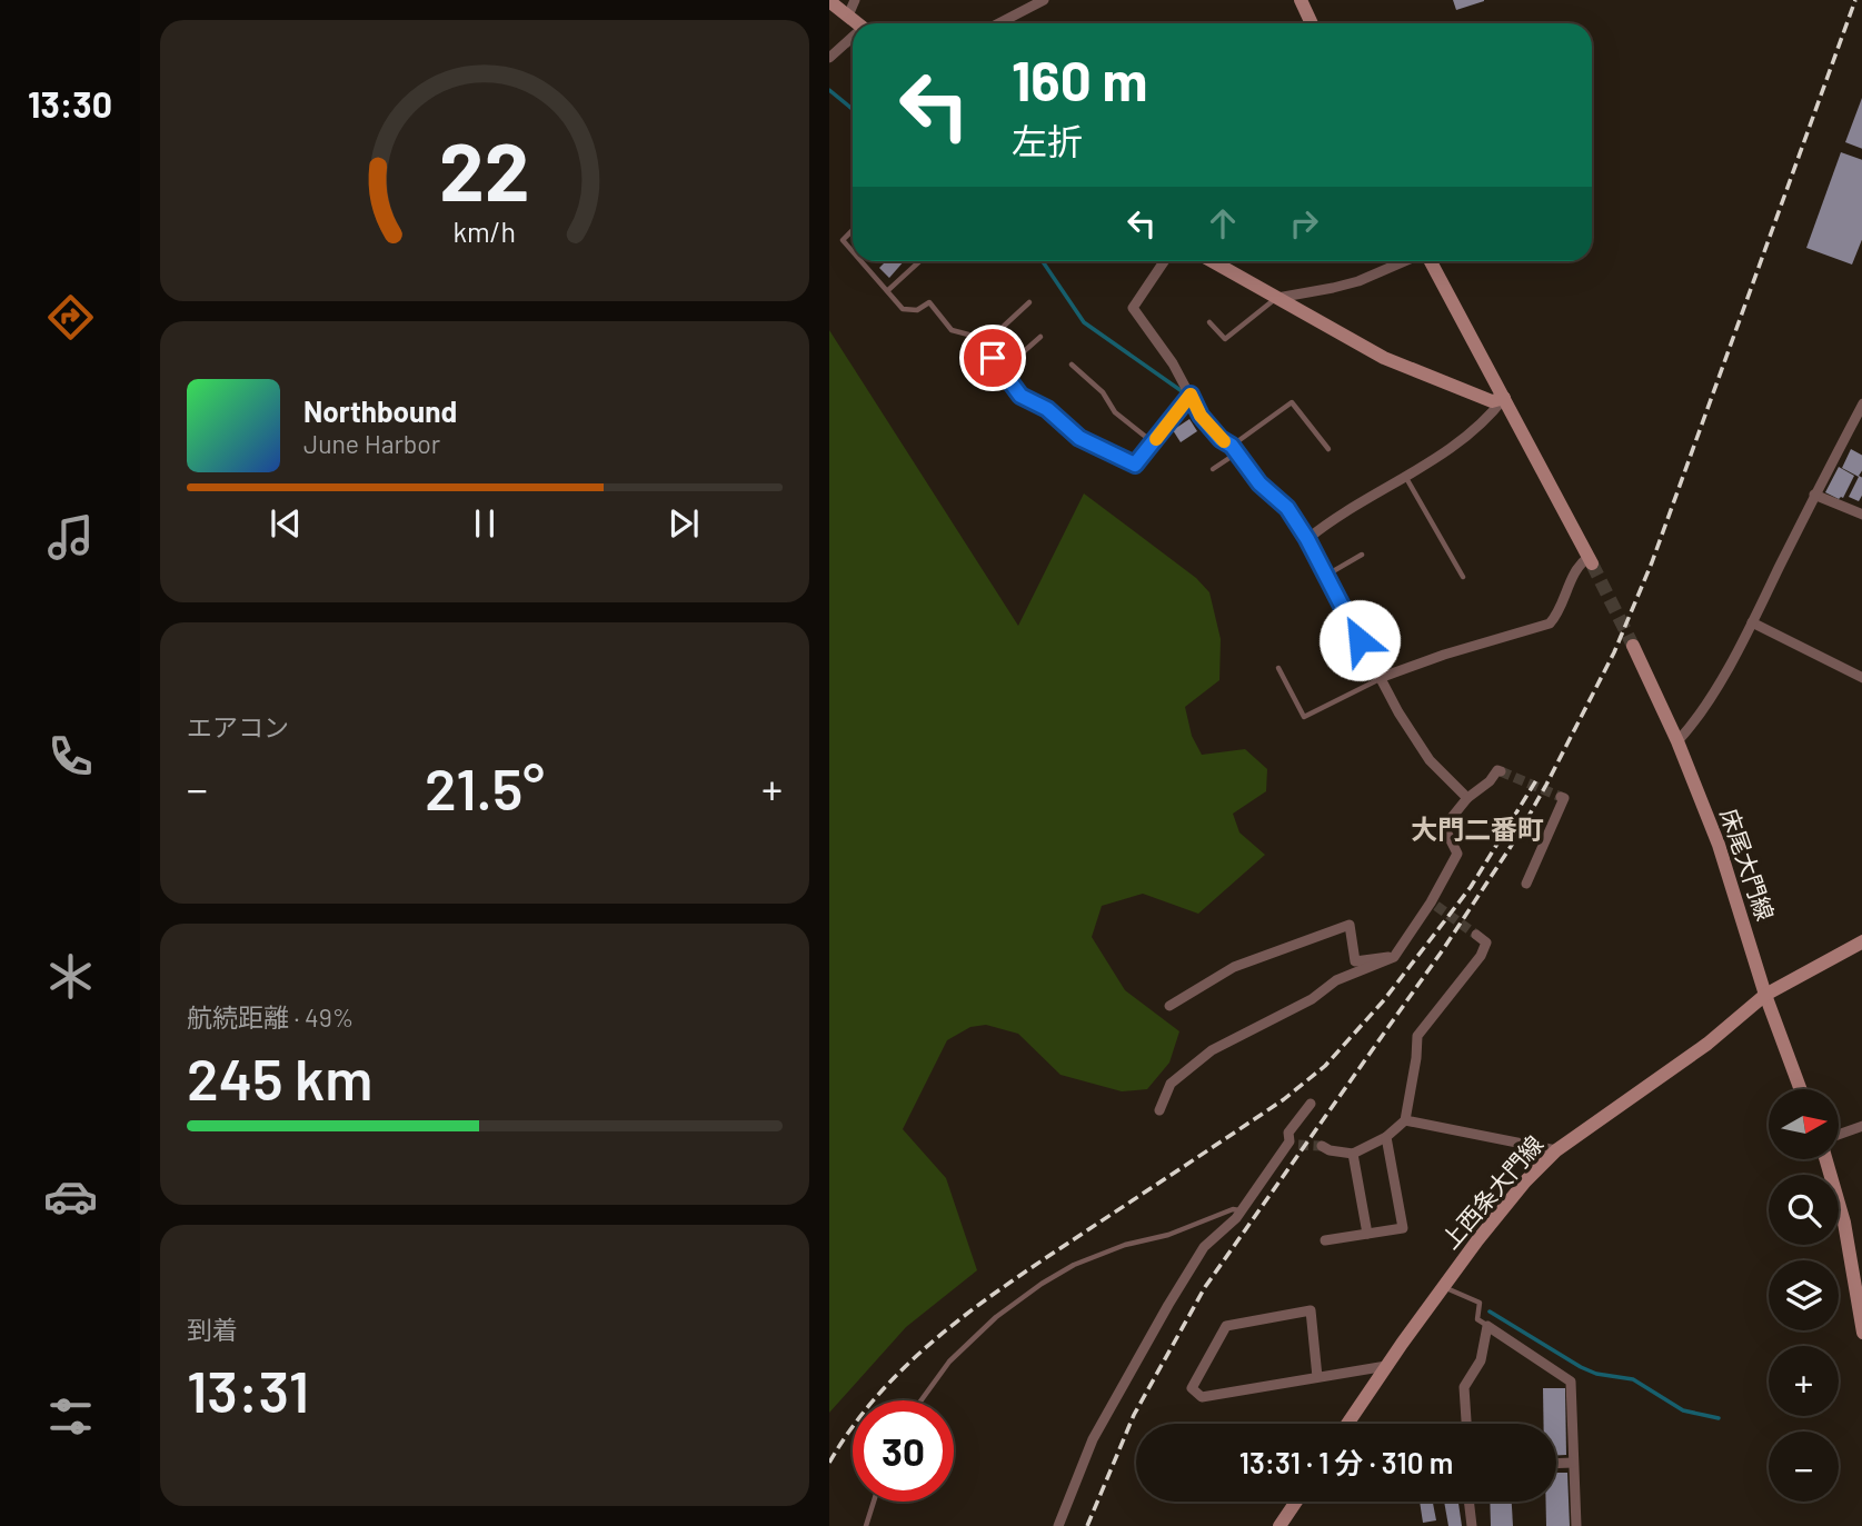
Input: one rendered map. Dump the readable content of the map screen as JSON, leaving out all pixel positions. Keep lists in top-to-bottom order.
{
  "streets": {
    "main road": ["床尾大門線", "上西条大門線"]
  },
  "crossings": [
    ["床尾大門線", "上西条大門線"]
  ],
  "districts": ["大門二番町"],
  "north": "right",
  "page": {
    "tabs": "13:30",
    "turn": ["160 m", "左折"],
    "song": ["Northbound", "June Harbor"],
    "tile": [
      "エアコン",
      ["航続距離 · 49%", "245 km"],
      ["到着", "13:31"]
    ],
    "heat": ["−", "21.5°", "+"],
    "map_buttons": ["+", "−"],
    "limit": "30",
    "trip": "13:31 · 1 分 · 310 m",
    "gauge": ["22", "km/h"]
  }
}
